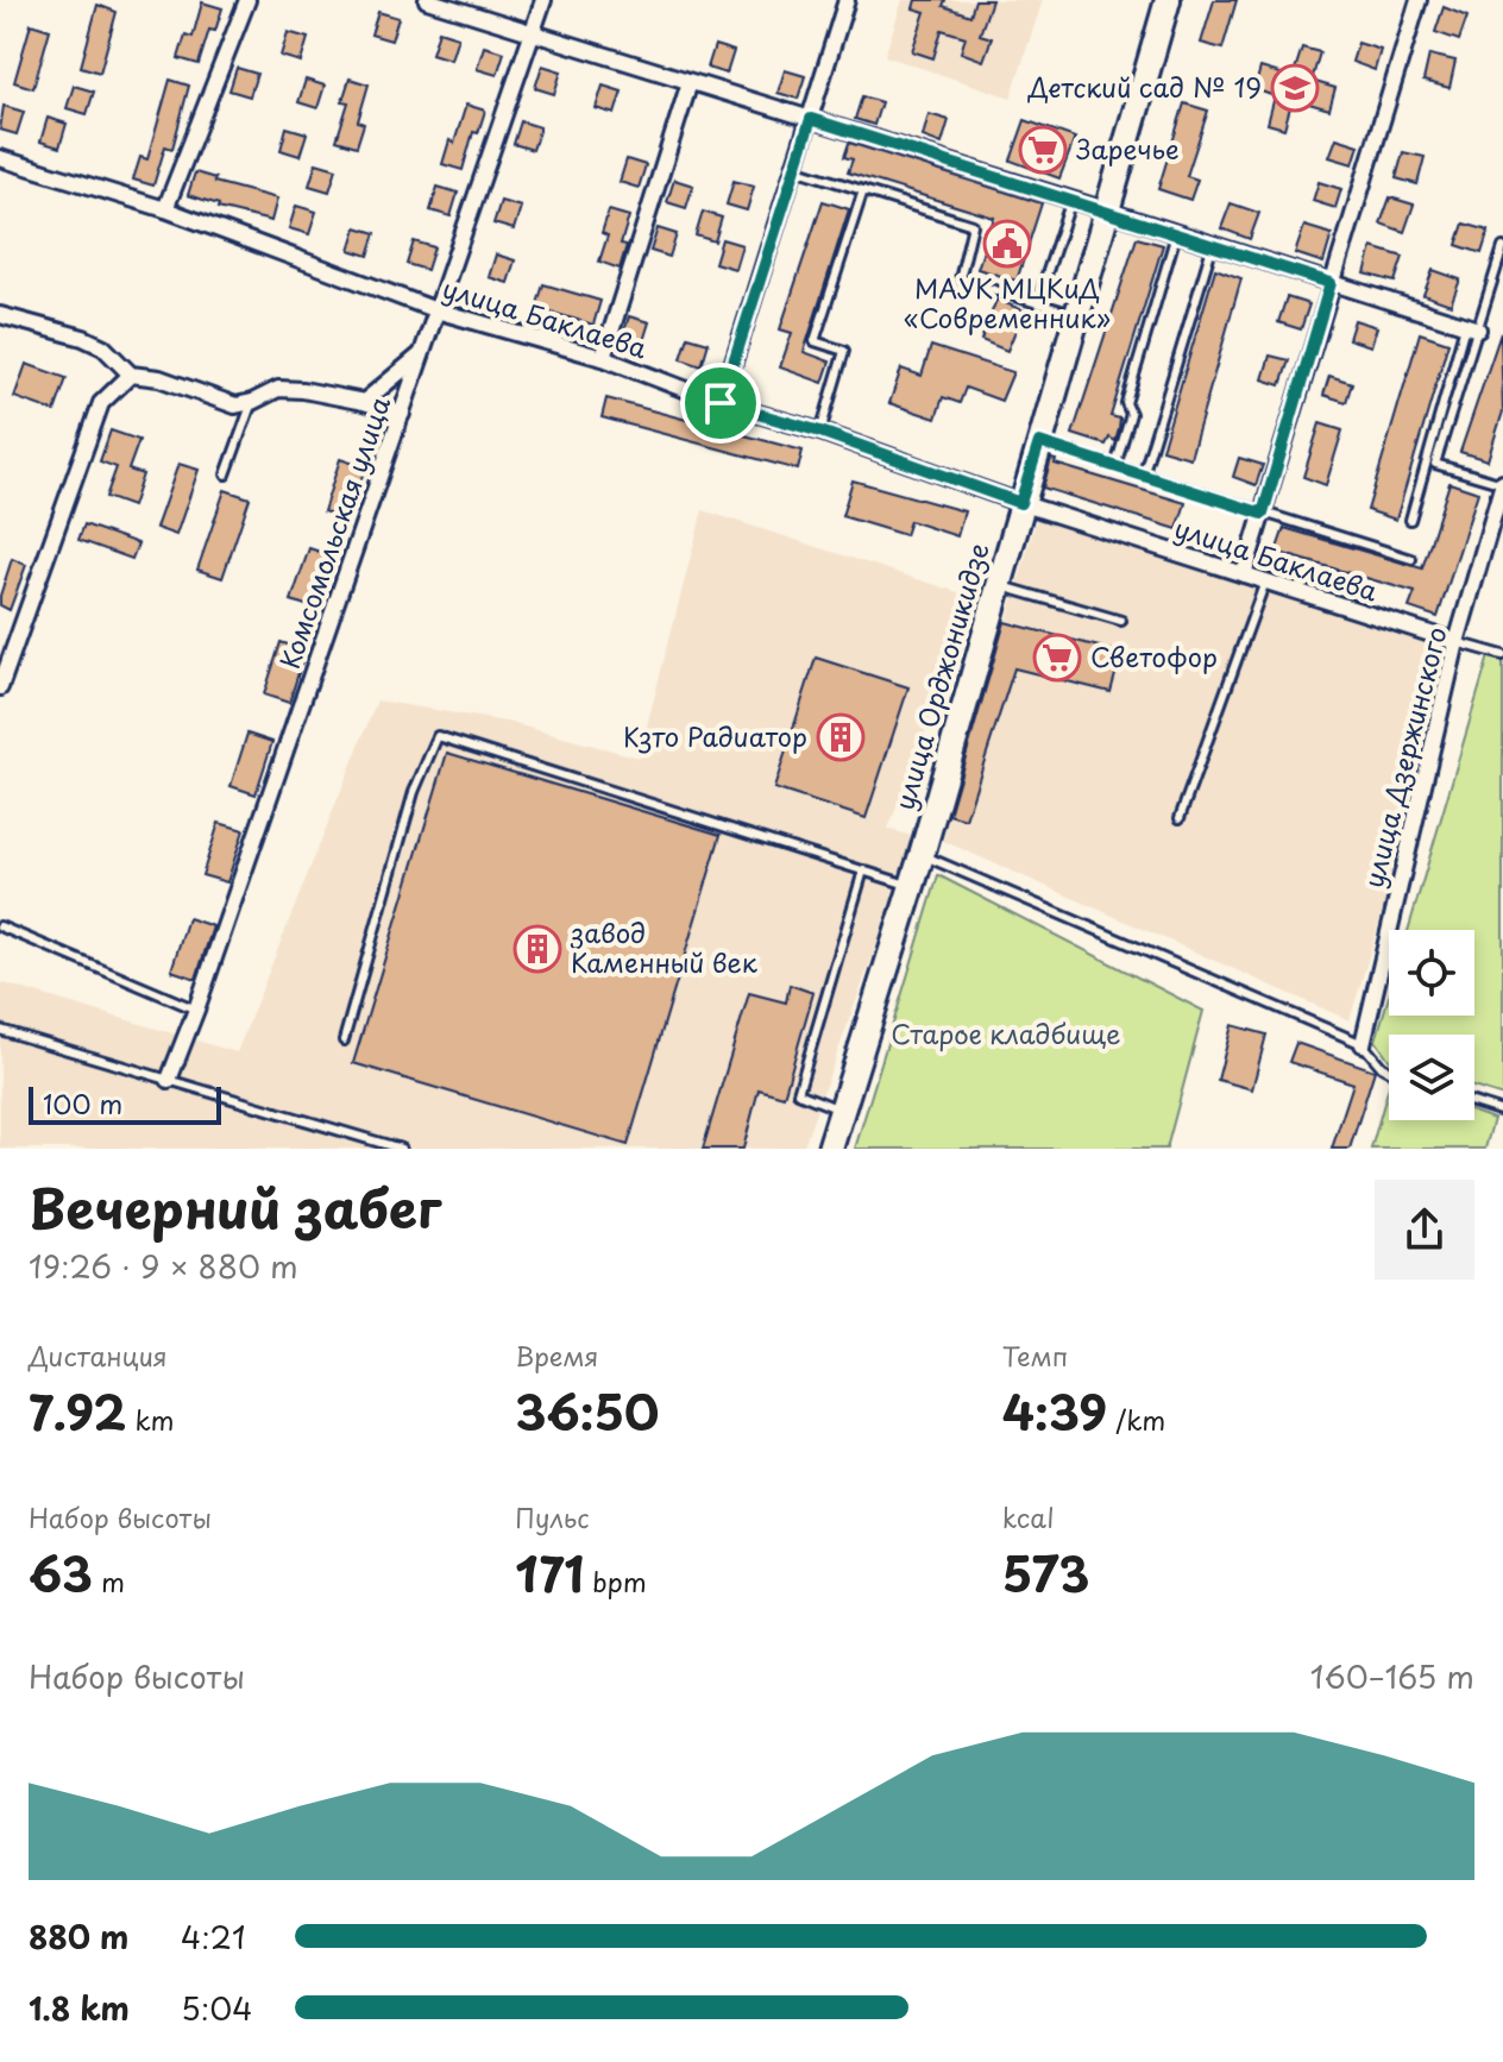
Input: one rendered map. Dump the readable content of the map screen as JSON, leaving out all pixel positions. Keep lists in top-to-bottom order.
{
  "streets": {
    "main road": ["улица Орджоникидзе"],
    "street": ["улица Баклаева", "Комсомольская улица", "улица Дзержинского"]
  },
  "crossings": [
    ["улица Баклаева", "Комсомольская улица"],
    ["улица Баклаева", "улица Орджоникидзе"],
    ["улица Баклаева", "улица Дзержинского"]
  ],
  "parks": ["Старое кладбище"],
  "places": {
    "school or university": ["Детский сад № 19"],
    "supermarket": ["Заречье", "Светофор"],
    "public building": ["МАУК МЦКиД «Современник»"],
    "building": ["Кзто Радиатор", "завод Каменный век"]
  },
  "scale_bar": "100 m",
  "page": {
    "scale": "100 m",
    "heading": ["Вечерний забег", "19:26 · 9 × 880 m"],
    "stats": [
      ["Дистанция", "7.92 km"],
      ["Время", "36:50"],
      ["Темп", "4:39 /km"],
      ["Набор высоты", "63 m"],
      ["Пульс", "171 bpm"],
      ["kcal", "573"]
    ],
    "chart": ["Набор высоты", "160–165 m"],
    "list": [
      {
        "name": "880 m",
        "note": "4:21"
      },
      {
        "name": "1.8 km",
        "note": "5:04"
      }
    ]
  }
}
